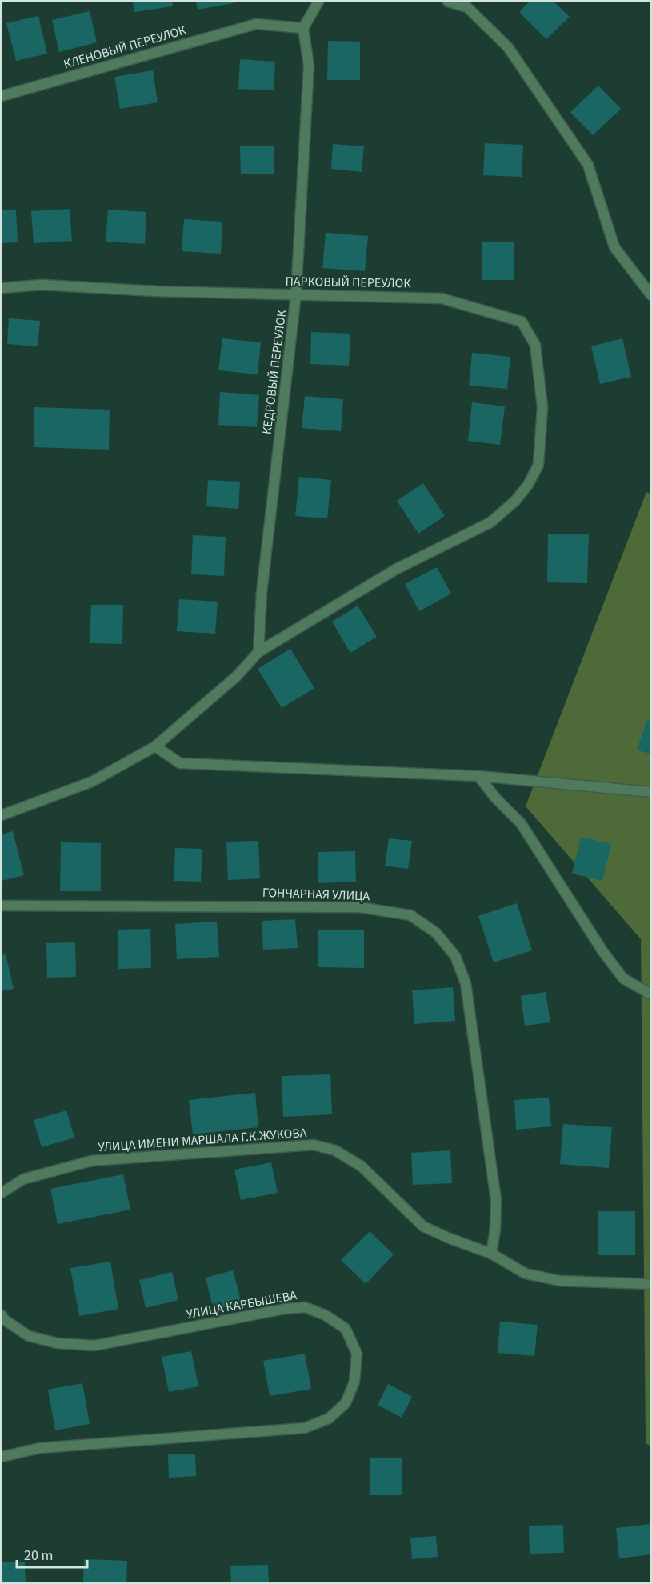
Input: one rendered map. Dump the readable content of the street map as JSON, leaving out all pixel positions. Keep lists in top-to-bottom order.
{
  "streets": {
    "street": [
      "КЛЕНОВЫЙ ПЕРЕУЛОК",
      "ПАРКОВЫЙ ПЕРЕУЛОК",
      "КЕДРОВЫЙ ПЕРЕУЛОК",
      "ГОНЧАРНАЯ УЛИЦА",
      "УЛИЦА ИМЕНИ МАРШАЛА Г.К.ЖУКОВА",
      "УЛИЦА КАРБЫШЕВА"
    ]
  },
  "crossings": [
    ["КЛЕНОВЫЙ ПЕРЕУЛОК", "КЕДРОВЫЙ ПЕРЕУЛОК"],
    ["ПАРКОВЫЙ ПЕРЕУЛОК", "КЕДРОВЫЙ ПЕРЕУЛОК"],
    ["ГОНЧАРНАЯ УЛИЦА", "УЛИЦА ИМЕНИ МАРШАЛА Г.К.ЖУКОВА"]
  ],
  "scale_bar": "20 m"
}
